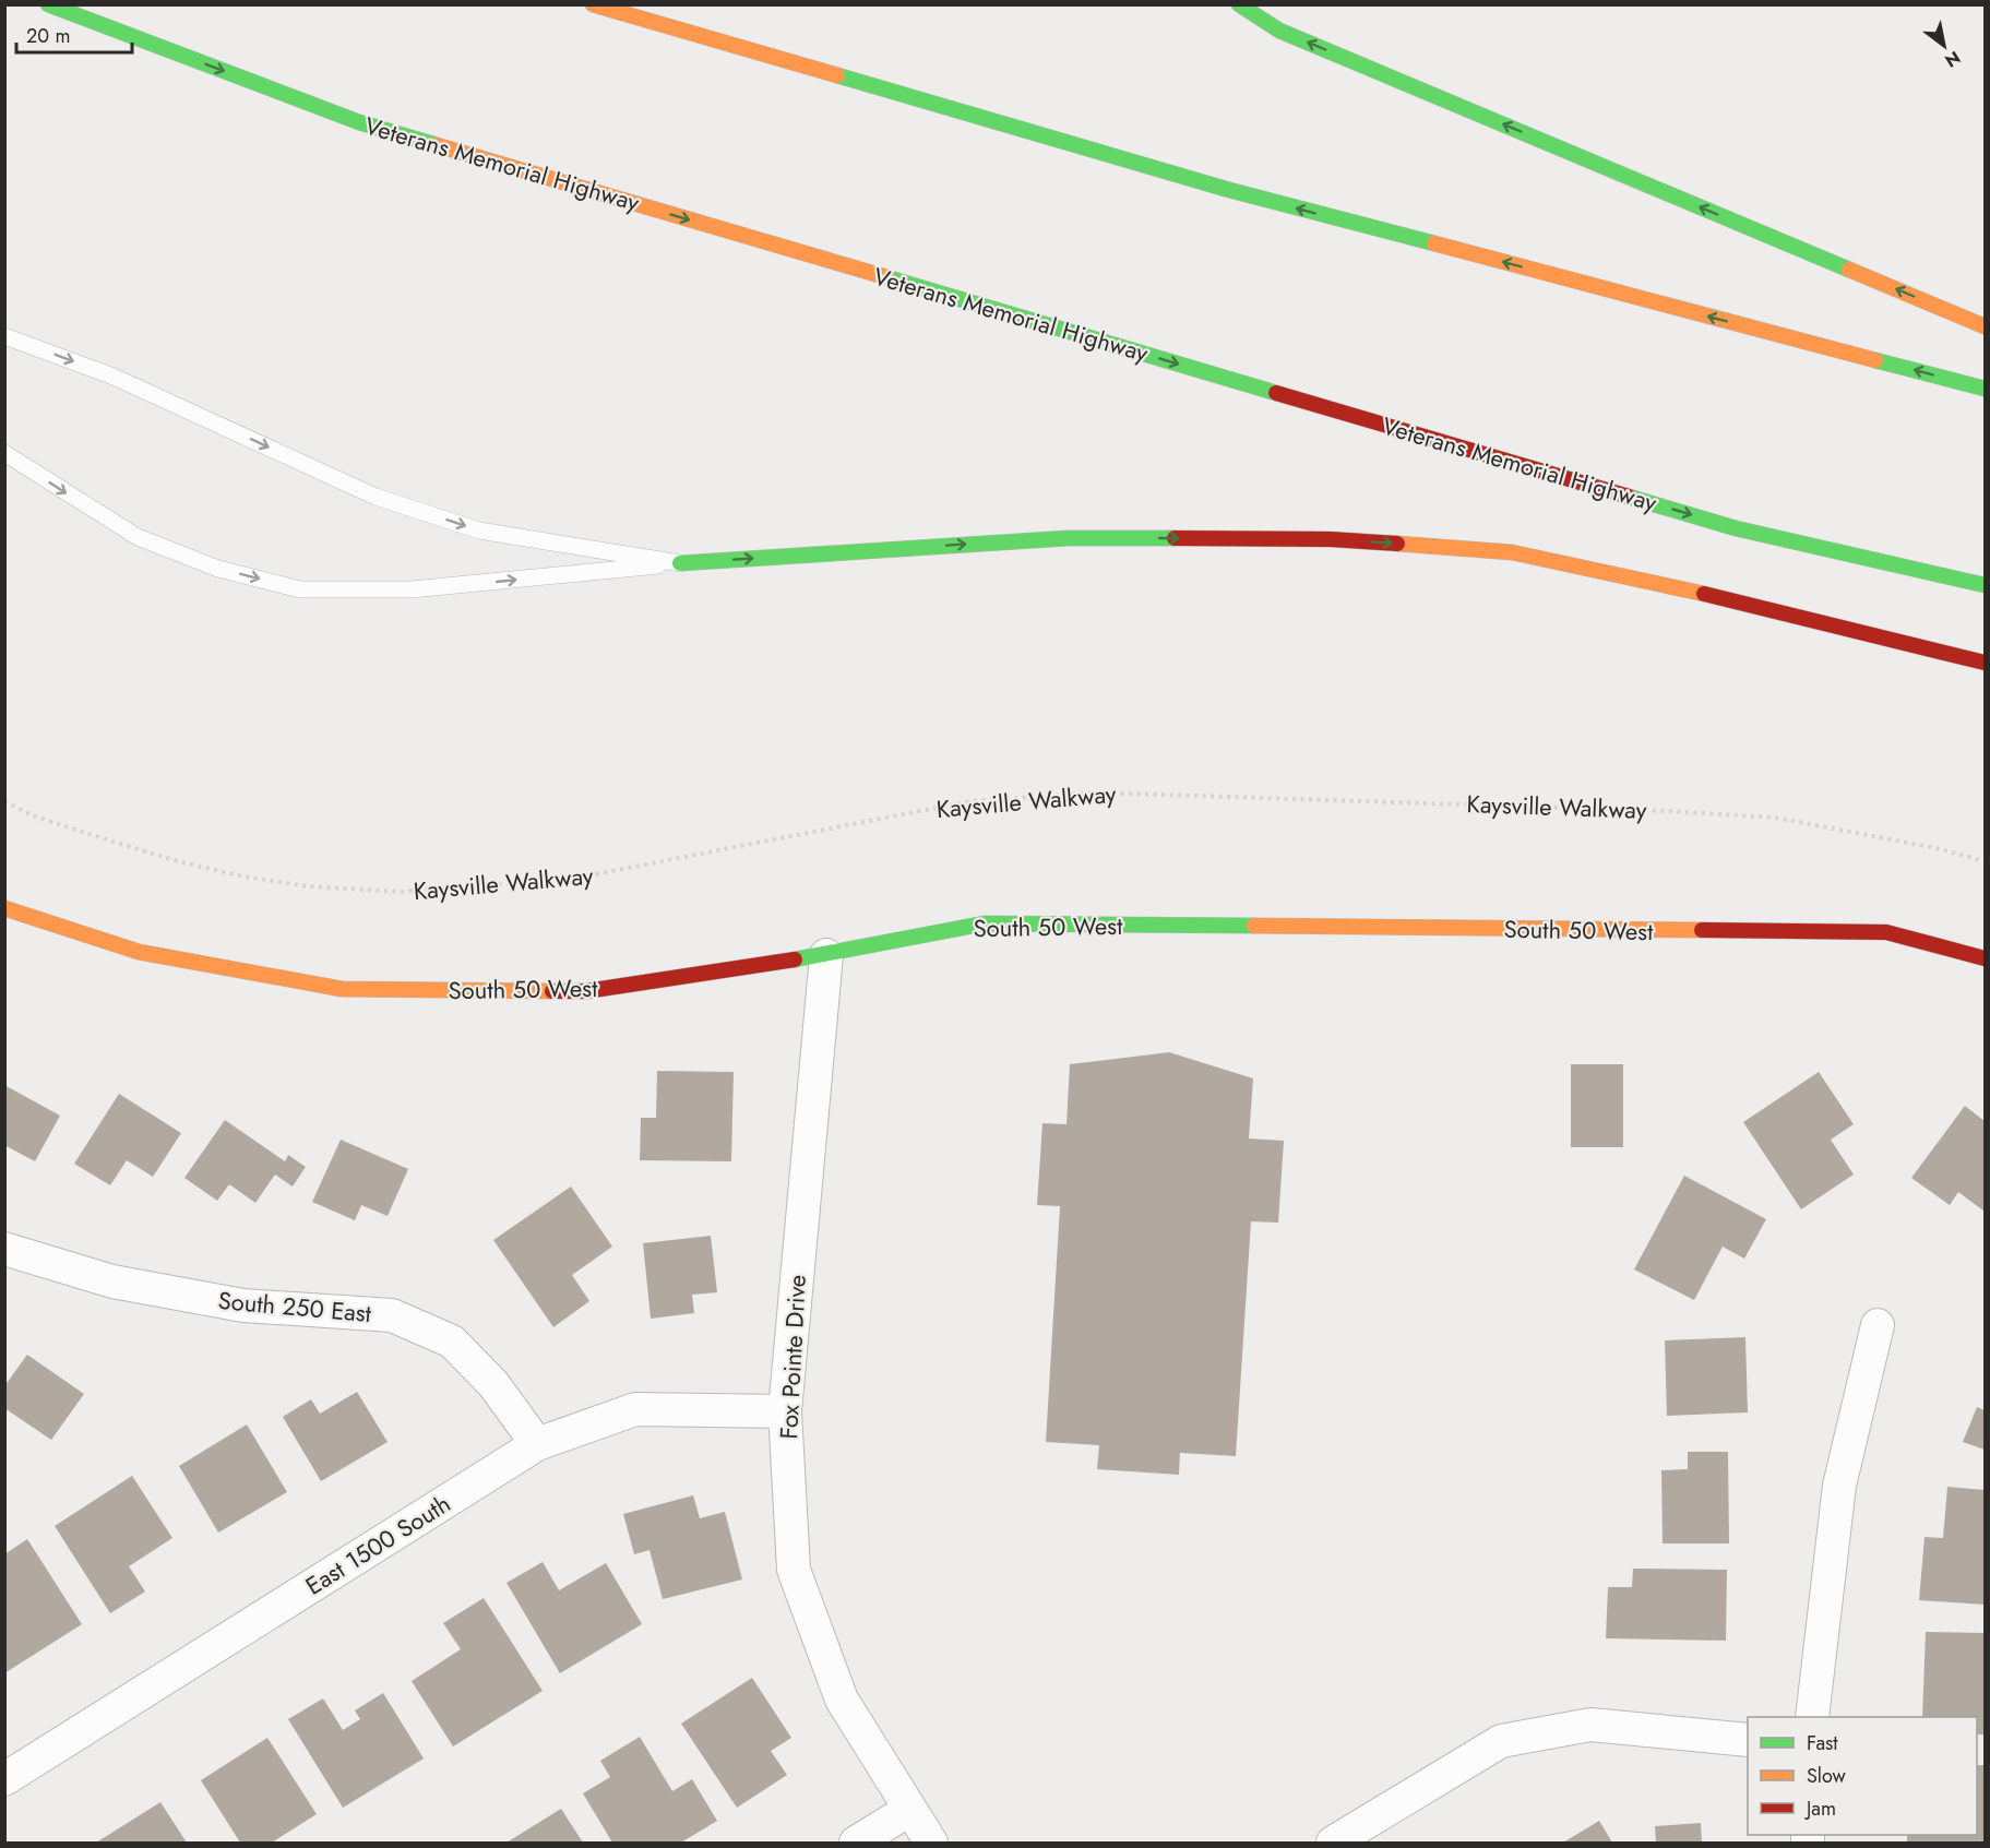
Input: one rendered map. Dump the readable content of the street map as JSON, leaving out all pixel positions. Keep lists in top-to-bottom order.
{
  "streets": {
    "main road": ["Veterans Memorial Highway", "South 50 West"],
    "street": ["South 250 East", "Fox Pointe Drive", "East 1500 South"],
    "path": ["Kaysville Walkway"]
  },
  "crossings": [
    ["South 50 West", "Fox Pointe Drive"],
    ["South 250 East", "East 1500 South"],
    ["Fox Pointe Drive", "East 1500 South"]
  ],
  "legend": ["Fast", "Slow", "Jam"],
  "scale_bar": "20 m",
  "north": "bottom right"
}
